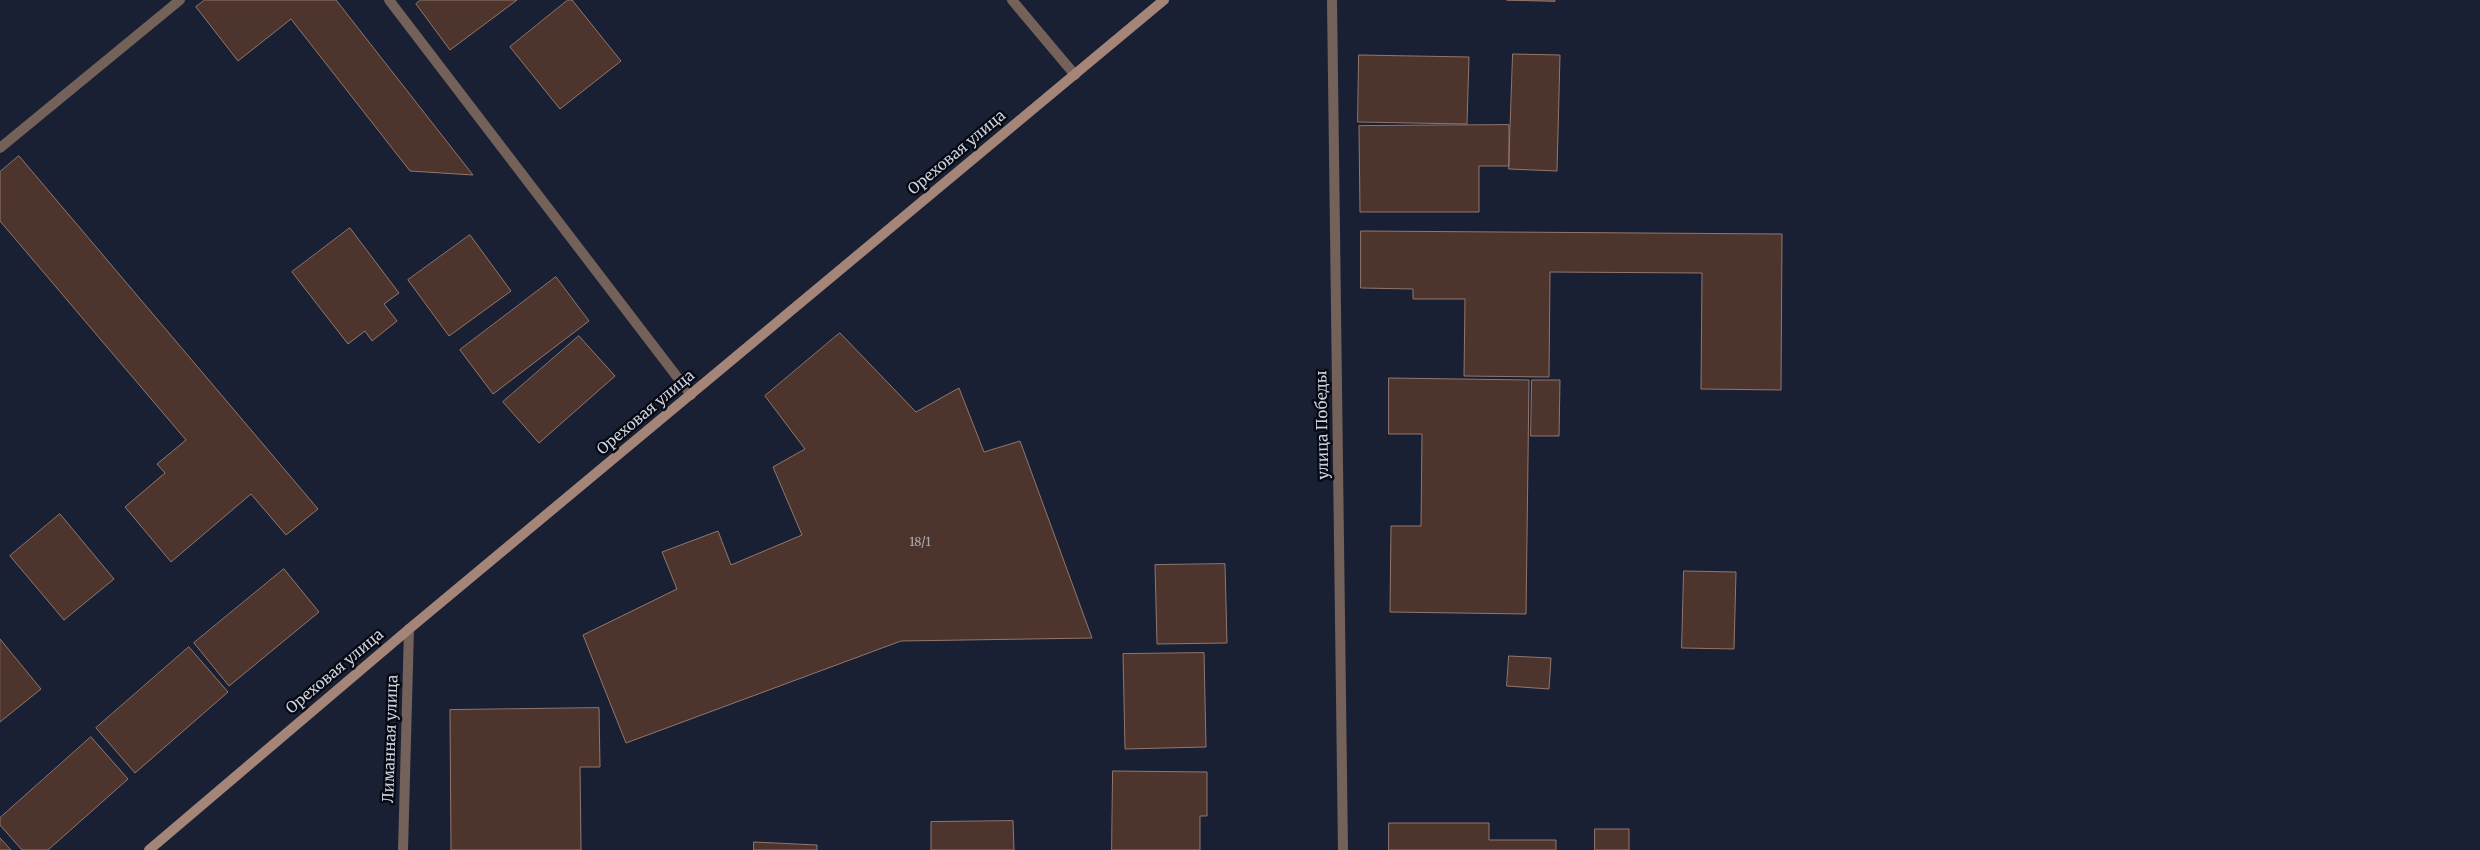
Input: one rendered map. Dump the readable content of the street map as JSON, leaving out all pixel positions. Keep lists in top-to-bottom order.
{
  "streets": {
    "main road": ["Ореховая улица"],
    "street": ["улица Победы", "Лиманная улица"]
  },
  "crossings": [
    ["Ореховая улица", "Лиманная улица"]
  ],
  "house_numbers": ["18/1"]
}
